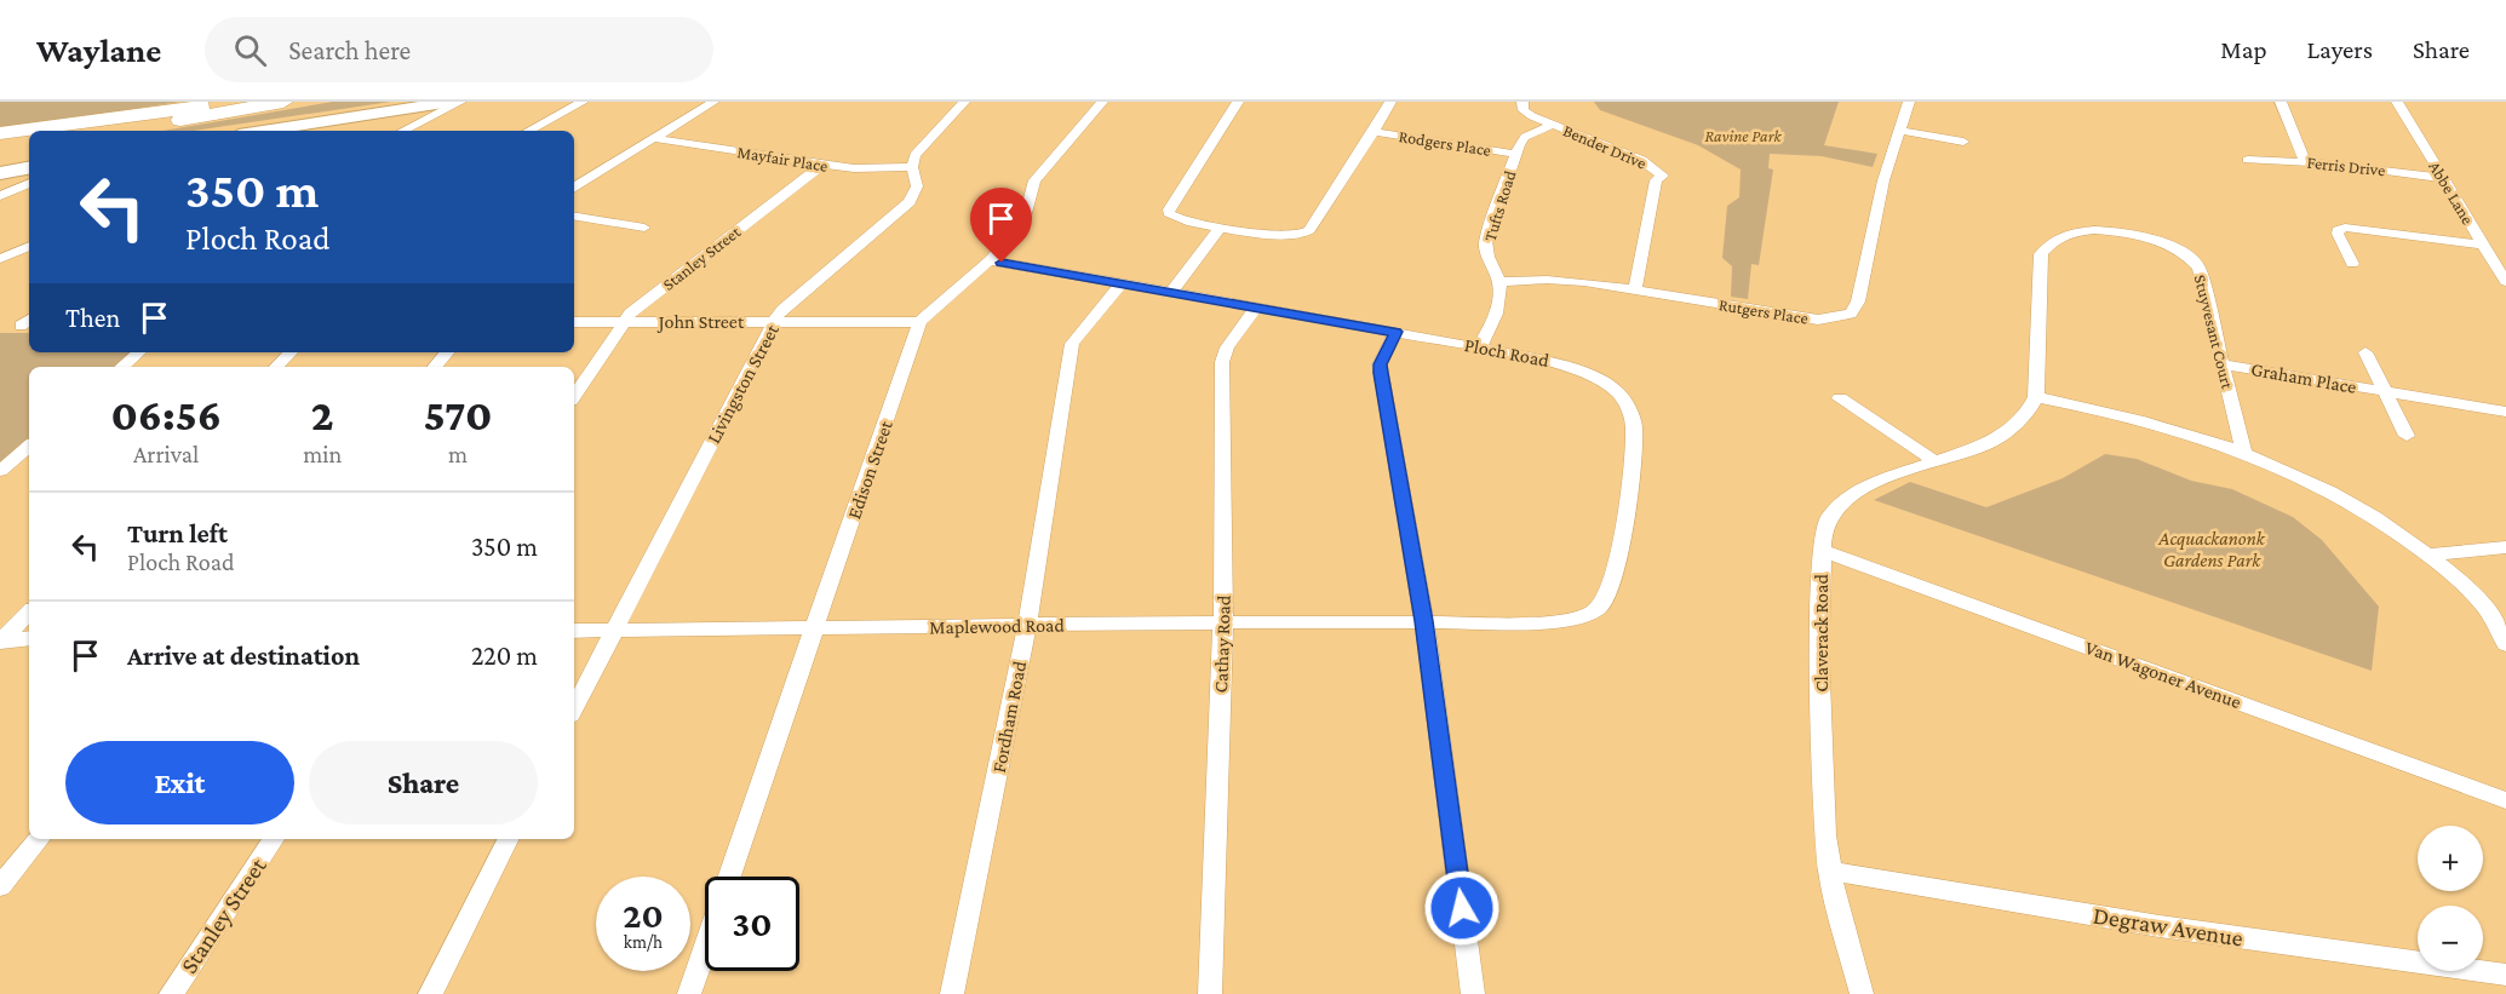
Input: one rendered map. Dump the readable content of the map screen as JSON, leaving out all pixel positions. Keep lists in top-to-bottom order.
{
  "streets": {
    "street": [
      "Rodgers Place",
      "Bender Drive",
      "Mayfair Place",
      "Ferris Drive",
      "Abbe Lane",
      "Tufts Road",
      "Stanley Street",
      "Rutgers Place",
      "John Street",
      "Stuyvesant Court",
      "Ploch Road",
      "Graham Place",
      "Livingston Street",
      "Edison Street",
      "Maplewood Road",
      "Claverack Road",
      "Cathay Road",
      "Van Wagoner Avenue",
      "Fordham Road",
      "Degraw Avenue"
    ]
  },
  "crossings": [
    ["Rodgers Place", "Tufts Road"],
    ["Bender Drive", "Tufts Road"],
    ["Bender Drive", "Rutgers Place"],
    ["Mayfair Place", "Stanley Street"],
    ["Mayfair Place", "Livingston Street"],
    ["Ferris Drive", "Abbe Lane"],
    ["Tufts Road", "Rutgers Place"],
    ["Stanley Street", "John Street"],
    ["John Street", "Livingston Street"],
    ["John Street", "Edison Street"],
    ["Stuyvesant Court", "Graham Place"],
    ["Stuyvesant Court", "Claverack Road"],
    ["Ploch Road", "Maplewood Road"],
    ["Ploch Road", "Cathay Road"],
    ["Ploch Road", "Fordham Road"],
    ["Livingston Street", "Maplewood Road"],
    ["Edison Street", "Maplewood Road"],
    ["Maplewood Road", "Cathay Road"],
    ["Maplewood Road", "Fordham Road"],
    ["Claverack Road", "Van Wagoner Avenue"],
    ["Claverack Road", "Degraw Avenue"]
  ],
  "parks": ["Ravine Park", "Acquackanonk Gardens Park"],
  "page": {
    "header": "Waylane",
    "search": "Search here",
    "nav": ["Map", "Layers", "Share"],
    "turn": ["350 m", "Ploch Road"],
    "then": "Then",
    "eta": [
      "06:56",
      "Arrival",
      "2",
      "min",
      "570",
      "m"
    ],
    "list": [
      {
        "name": "Turn left",
        "note": "Ploch Road",
        "value": "350 m"
      },
      {
        "name": "Arrive at destination",
        "value": "220 m"
      }
    ],
    "buttons": ["Exit", "Share"],
    "map_buttons": ["+", "−"],
    "speed": "20 km/h",
    "limit": "30"
  }
}
